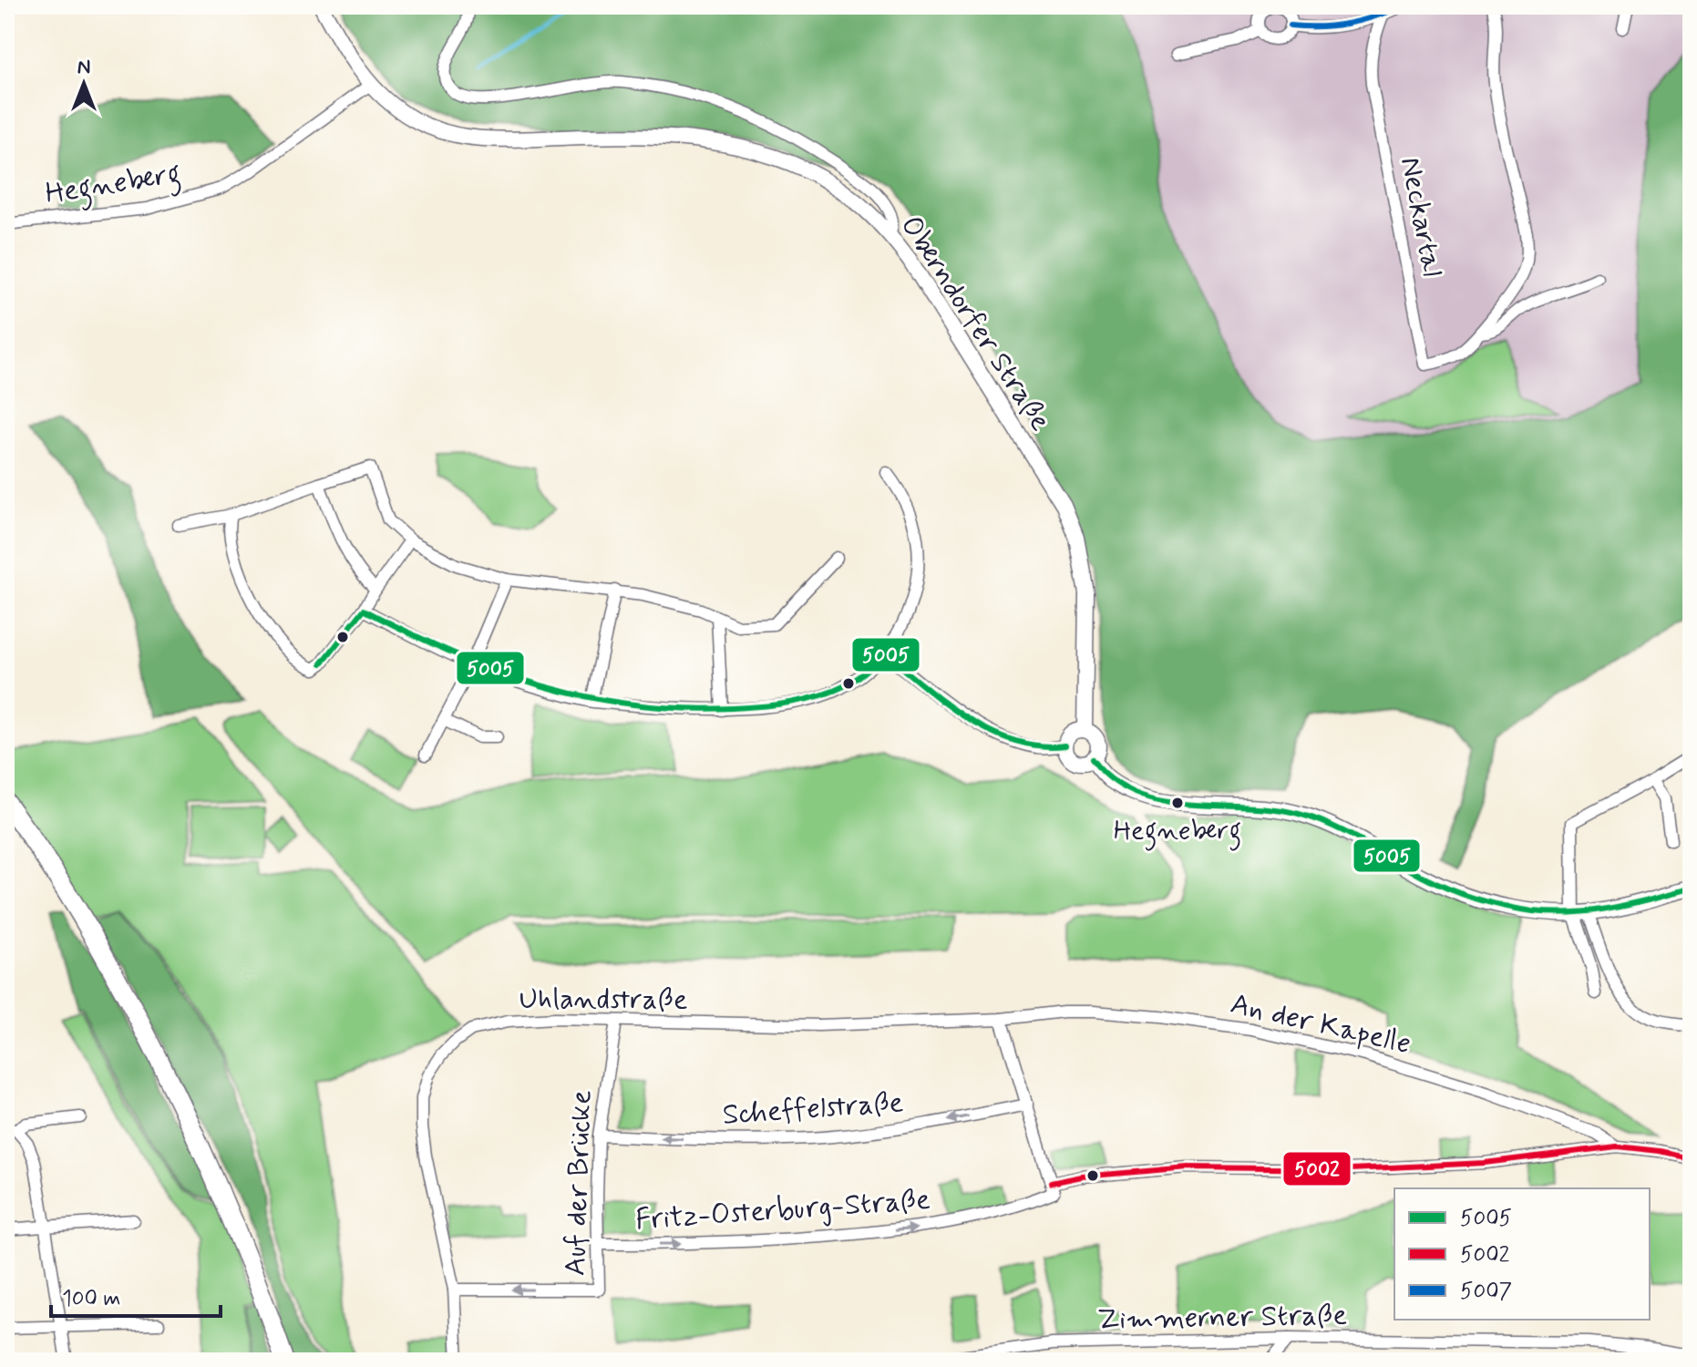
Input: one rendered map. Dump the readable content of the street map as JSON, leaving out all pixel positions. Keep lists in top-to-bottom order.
{
  "streets": {
    "street": [
      "Hegneberg",
      "Neckartal",
      "Oberndorfer Straße",
      "Uhlandstraße",
      "An der Kapelle",
      "Scheffelstraße",
      "Auf der Brücke",
      "Fritz-Osterburg-Straße",
      "Zimmerner Straße"
    ]
  },
  "crossings": [
    ["Hegneberg", "Oberndorfer Straße"],
    ["Uhlandstraße", "An der Kapelle"],
    ["Uhlandstraße", "Auf der Brücke"],
    ["An der Kapelle", "Fritz-Osterburg-Straße"],
    ["Scheffelstraße", "Auf der Brücke"],
    ["Auf der Brücke", "Fritz-Osterburg-Straße"]
  ],
  "one_way": ["Scheffelstraße", "Fritz-Osterburg-Straße"],
  "places": ["Hegneberg"],
  "lines": ["transit line 5007", "transit line 5005", "transit line 5002"],
  "legend": ["5005", "5002", "5007"],
  "scale_bar": "100 m",
  "north": "top"
}
